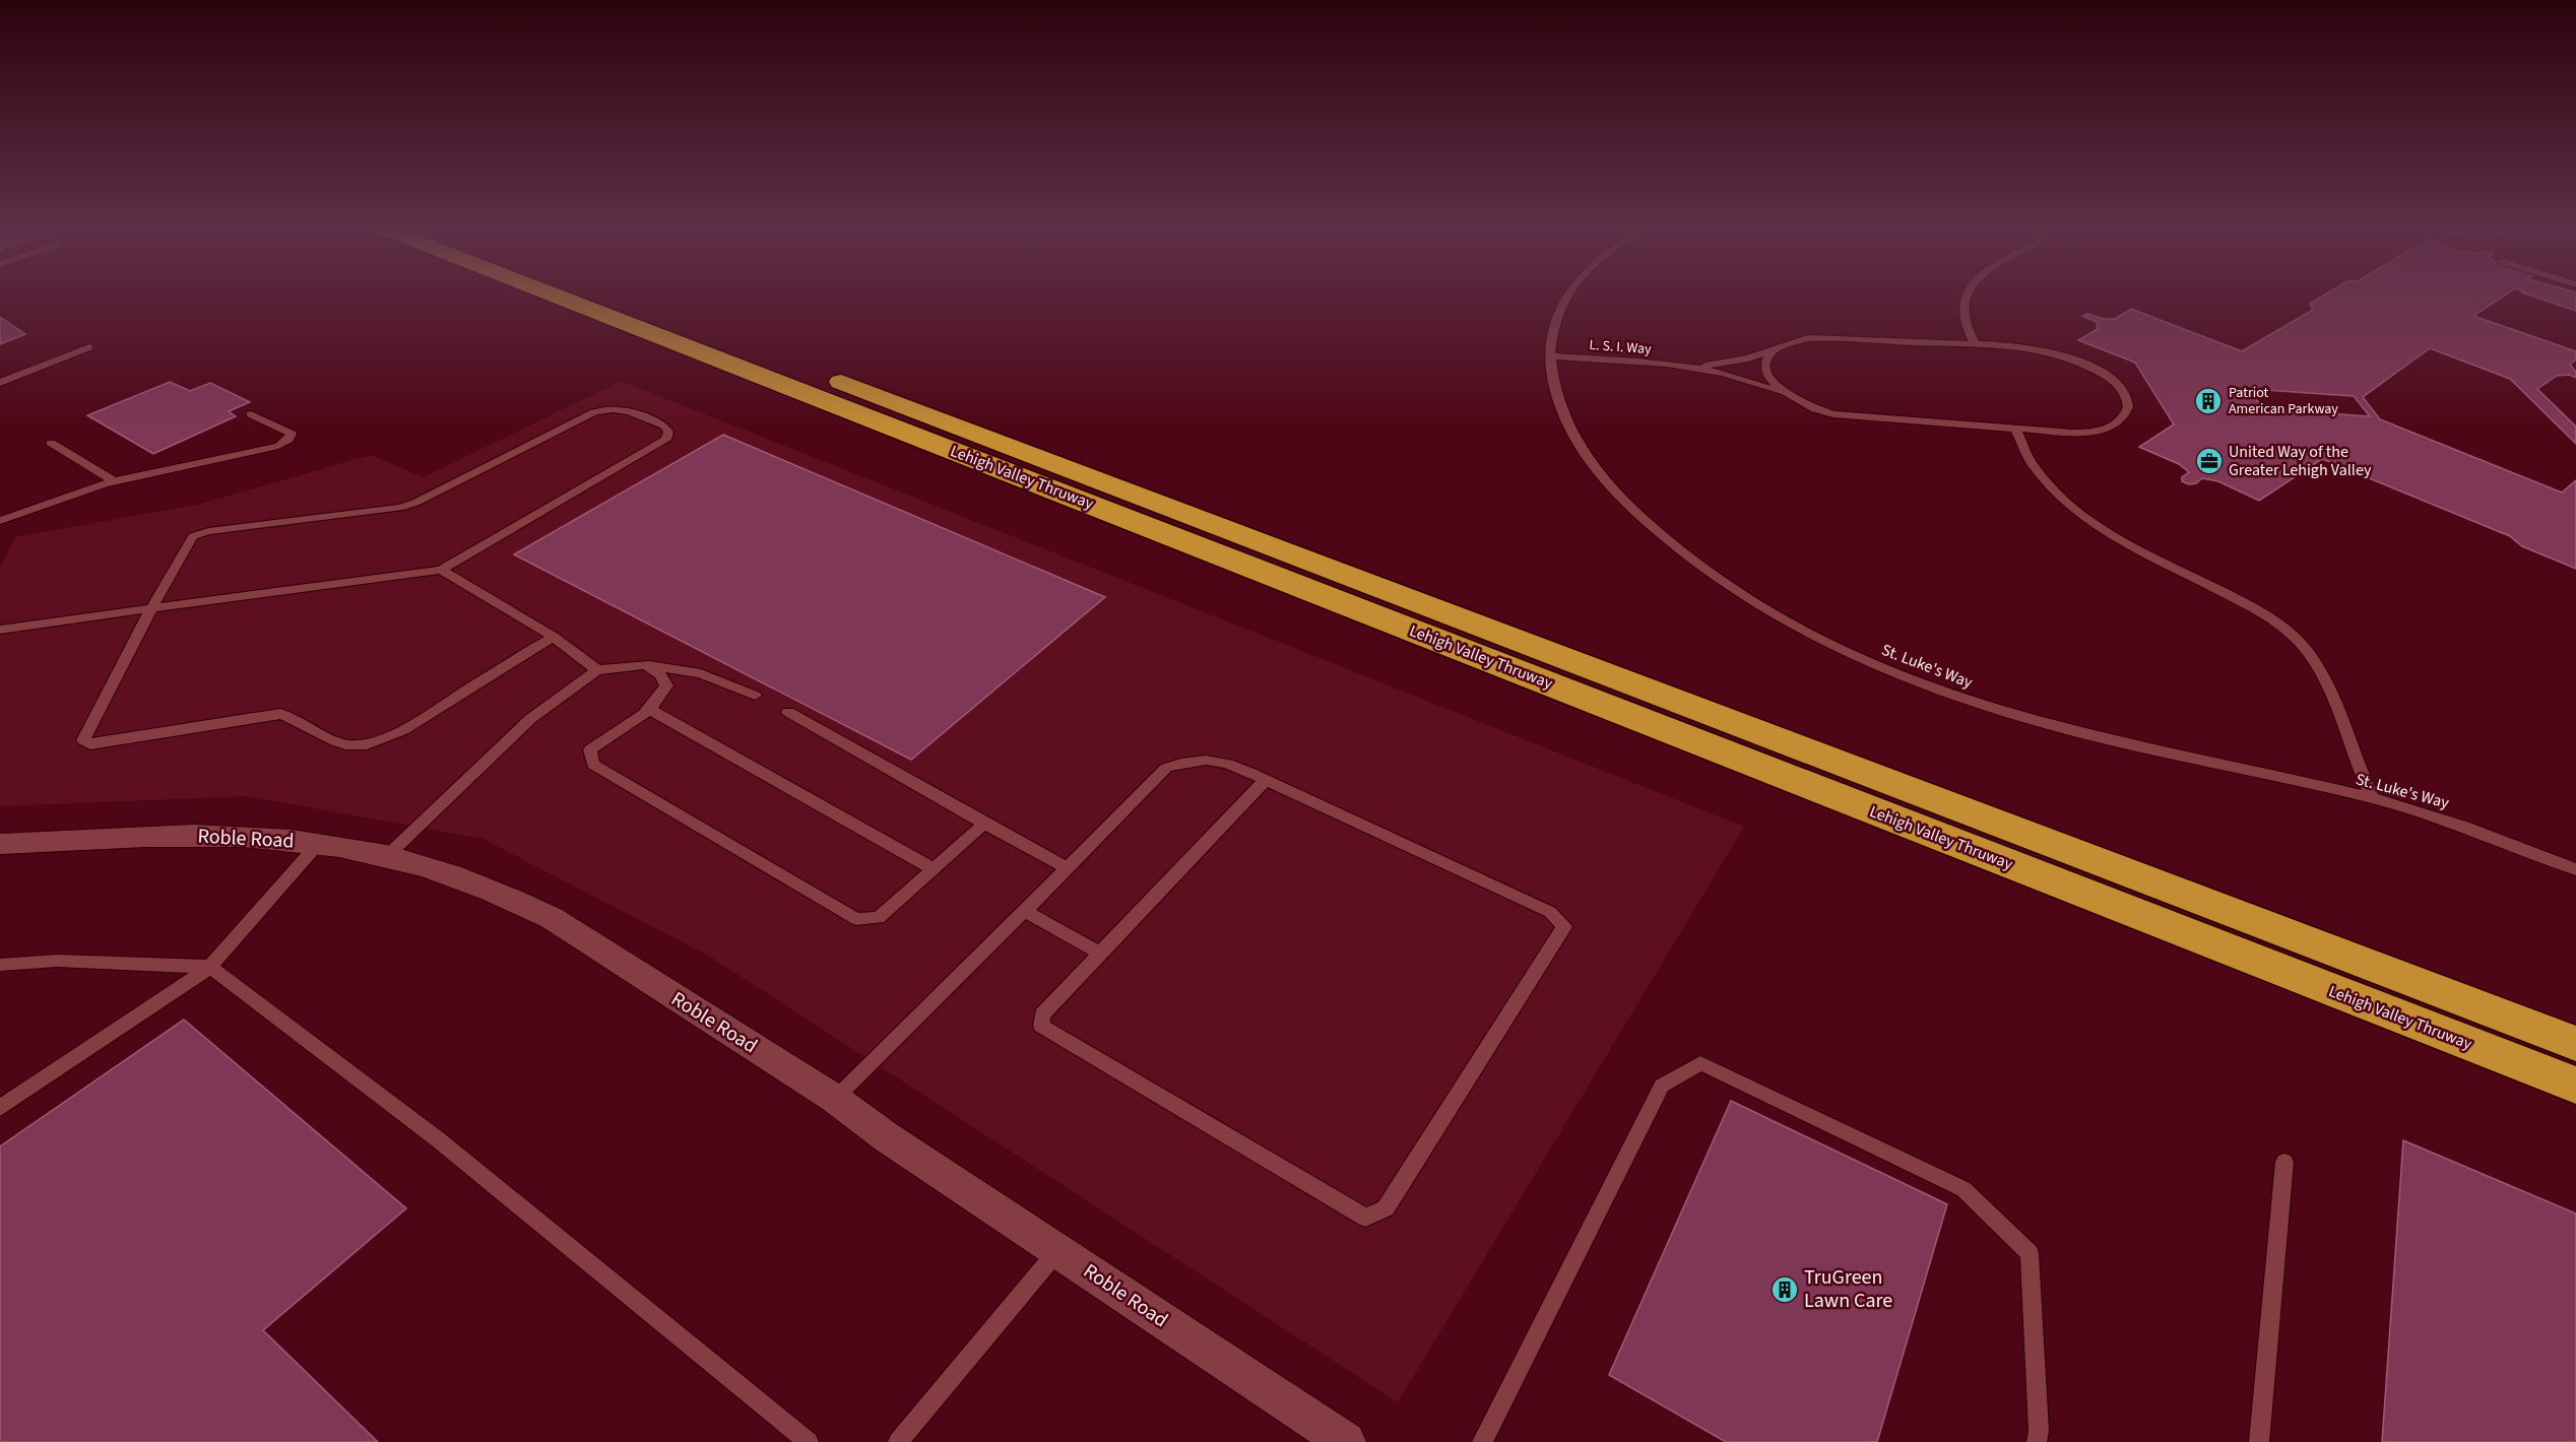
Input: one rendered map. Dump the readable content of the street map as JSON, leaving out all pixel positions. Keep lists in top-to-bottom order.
{
  "streets": {
    "highway": ["Lehigh Valley Thruway"],
    "street": ["Roble Road"],
    "lane": ["L. S. I. Way", "St. Luke's Way"]
  },
  "crossings": [
    ["L. S. I. Way", "St. Luke's Way"]
  ],
  "places": {
    "building": ["Patriot American Parkway", "TruGreen Lawn Care"],
    "office": ["United Way of the Greater Lehigh Valley"]
  }
}
